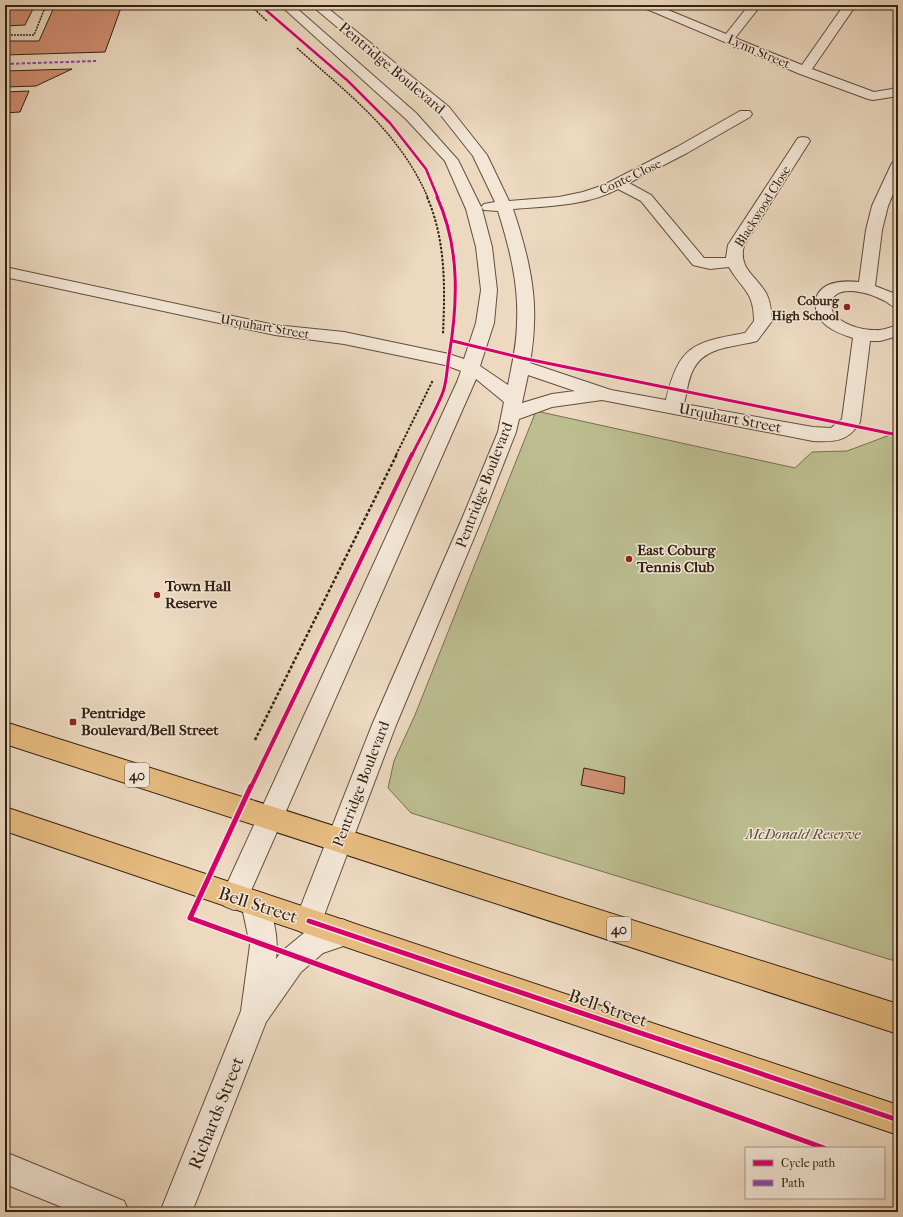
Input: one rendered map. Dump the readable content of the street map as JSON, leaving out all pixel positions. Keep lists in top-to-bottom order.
{
  "streets": {
    "highway": ["40", "Bell Street"],
    "street": [
      "Lynn Street",
      "Pentridge Boulevard",
      "Conte Close",
      "Blackwood Close",
      "Urquhart Street",
      "Richards Street"
    ]
  },
  "crossings": [
    ["Pentridge Boulevard", "Conte Close"],
    ["Pentridge Boulevard", "Urquhart Street"],
    ["Pentridge Boulevard", "40"],
    ["Pentridge Boulevard", "Bell Street"],
    ["Pentridge Boulevard", "Richards Street"],
    ["Blackwood Close", "Urquhart Street"],
    ["Bell Street", "Richards Street"]
  ],
  "parks": ["McDonald Reserve"],
  "places": {
    "other": ["Coburg High School", "East Coburg Tennis Club", "Town Hall Reserve"],
    "transit": ["Pentridge Boulevard/Bell Street"]
  },
  "legend": ["Cycle path", "Path"]
}
